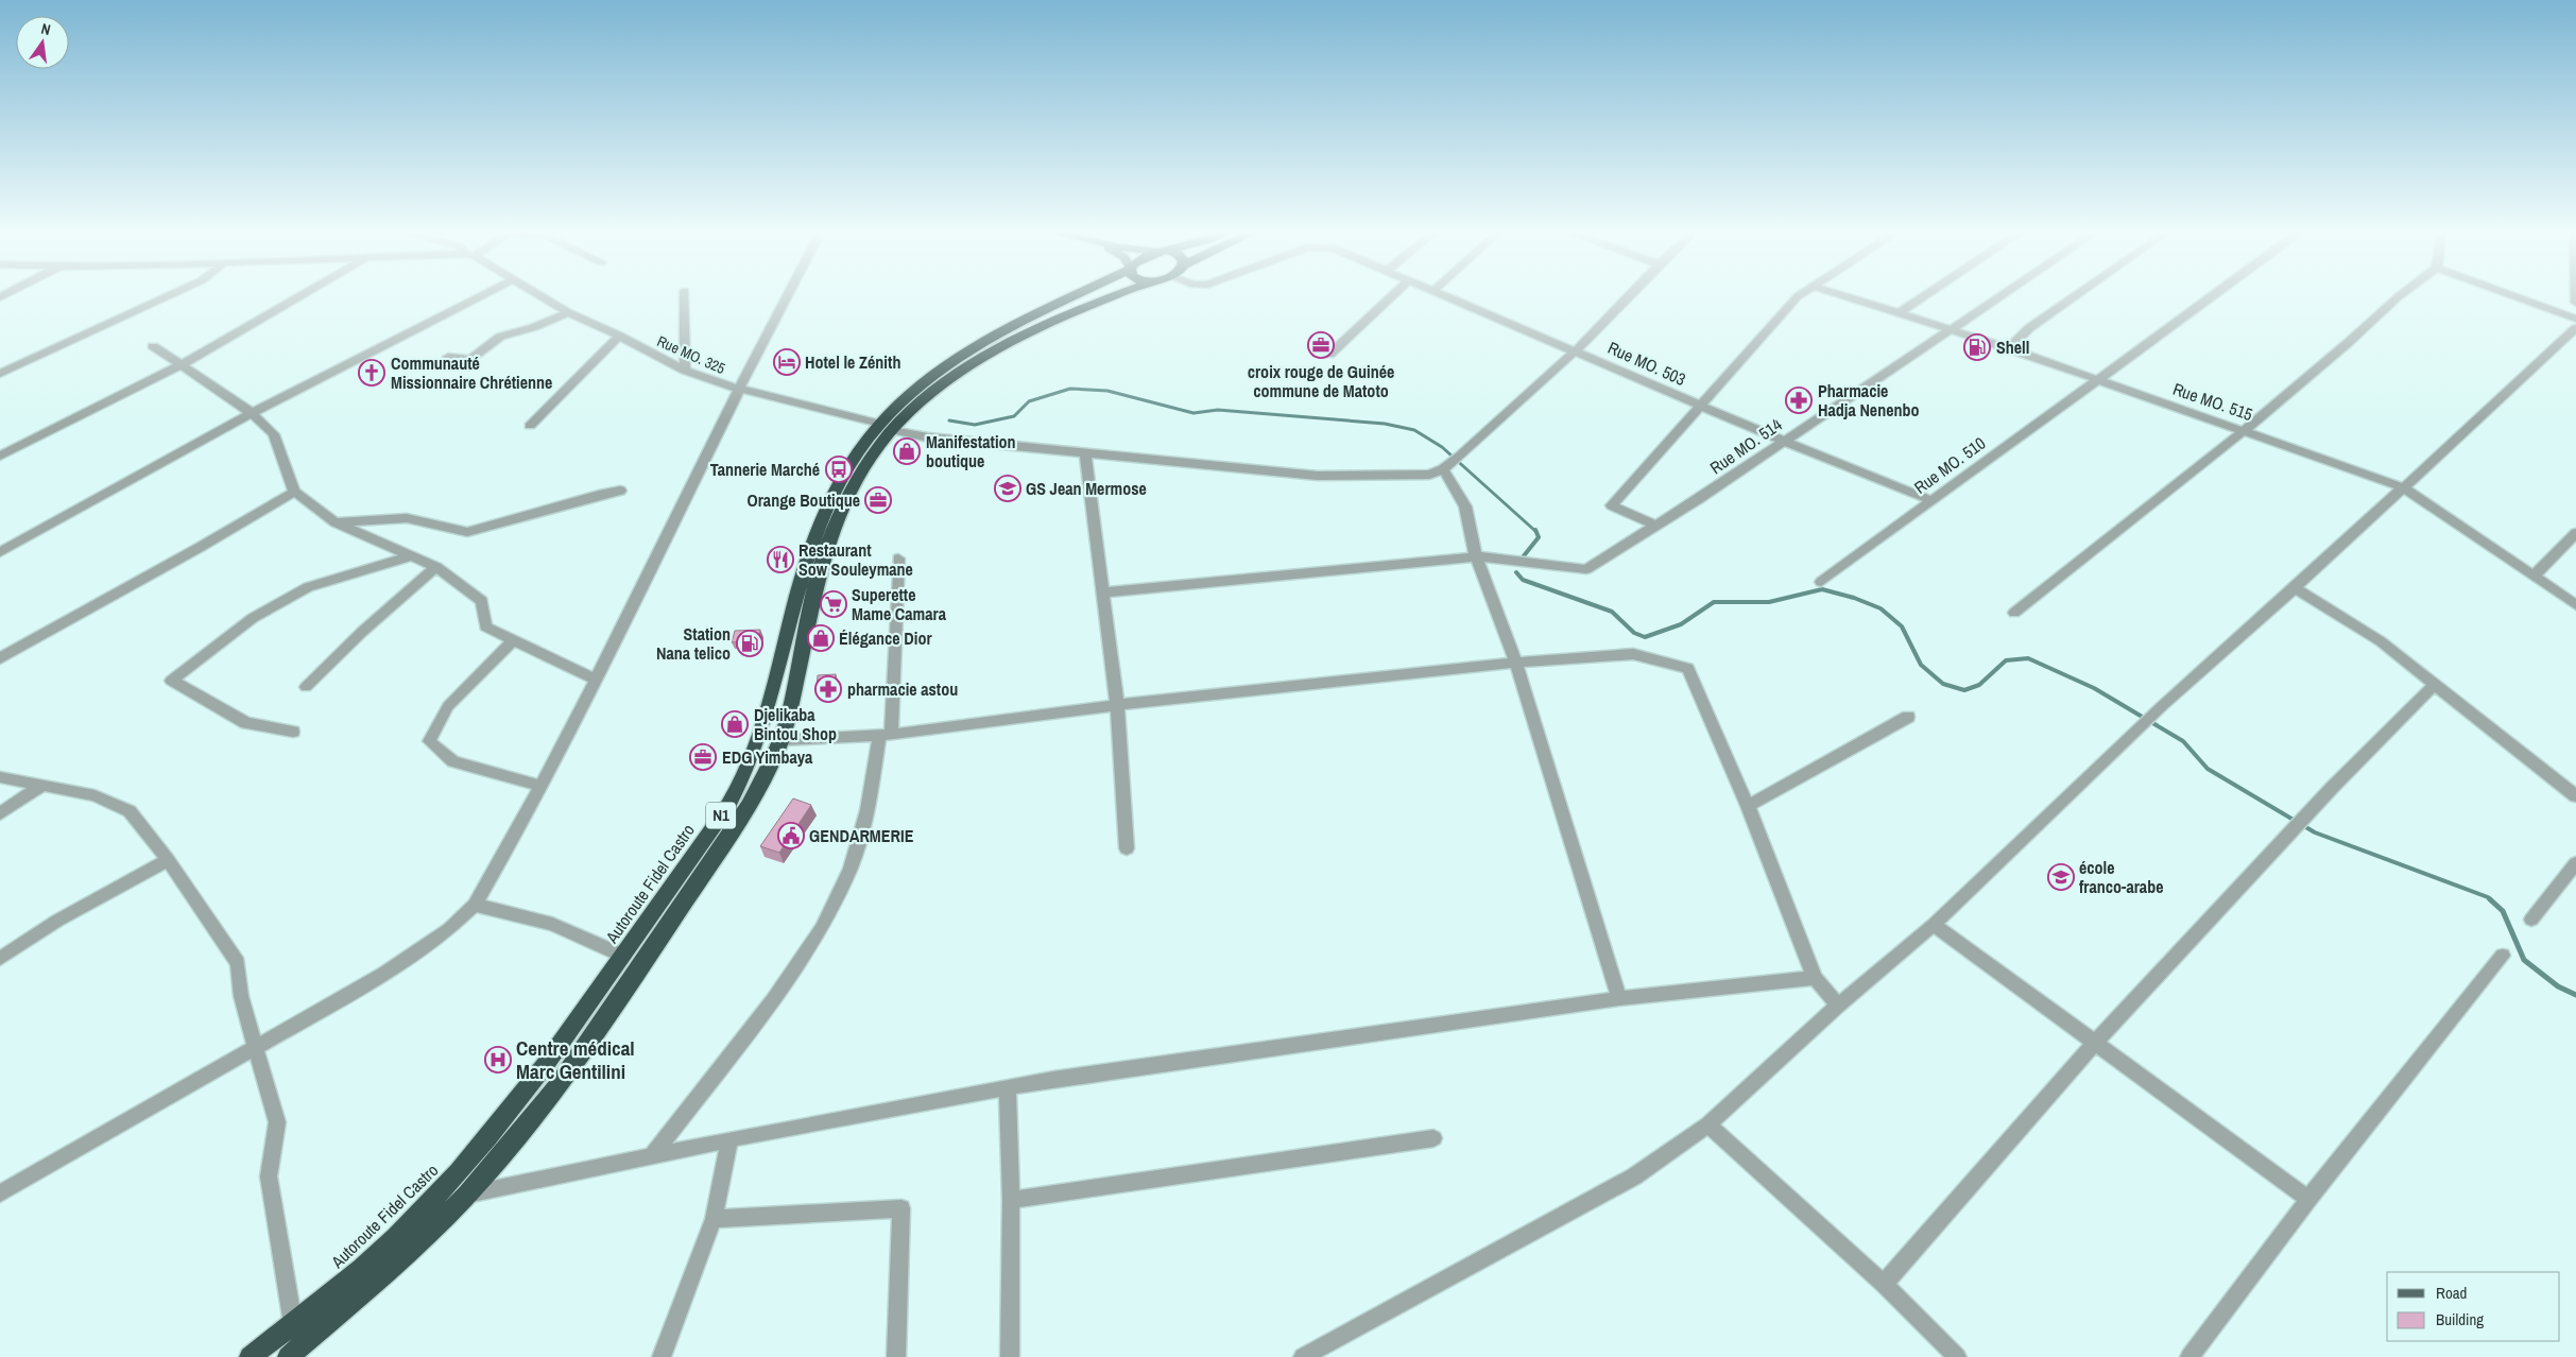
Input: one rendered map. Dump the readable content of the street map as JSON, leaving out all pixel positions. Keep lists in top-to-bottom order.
{
  "streets": {
    "highway": ["N1", "Autoroute Fidel Castro"],
    "street": [
      "Rue MO. 325",
      "Rue MO. 503",
      "Rue MO. 515",
      "Rue MO. 514",
      "Rue MO. 510"
    ]
  },
  "crossings": [
    ["Rue MO. 325", "Autoroute Fidel Castro"],
    ["Rue MO. 503", "Rue MO. 514"],
    ["Rue MO. 503", "Rue MO. 510"],
    ["Rue MO. 515", "Rue MO. 514"],
    ["Rue MO. 515", "Rue MO. 510"]
  ],
  "places": {
    "office": ["croix rouge de Guinée commune de Matoto", "Orange Boutique", "EDG Yimbaya"],
    "fuel station": ["Shell", "Station Nana telico"],
    "hotel": ["Hotel le Zénith"],
    "church": ["Communauté Missionnaire Chrétienne"],
    "pharmacy": ["Pharmacie Hadja Nenenbo", "pharmacie astou"],
    "shop": ["Manifestation boutique", "Élégance Dior", "Djelikaba Bintou Shop"],
    "bus stop": ["Tannerie Marché"],
    "school or university": ["GS Jean Mermose", "école franco-arabe"],
    "restaurant": ["Restaurant Sow Souleymane"],
    "supermarket": ["Superette Mame Camara"],
    "public building": ["GENDARMERIE"],
    "hospital": ["Centre médical Marc Gentilini"]
  },
  "legend": ["Road", "Building"],
  "north": "top"
}
